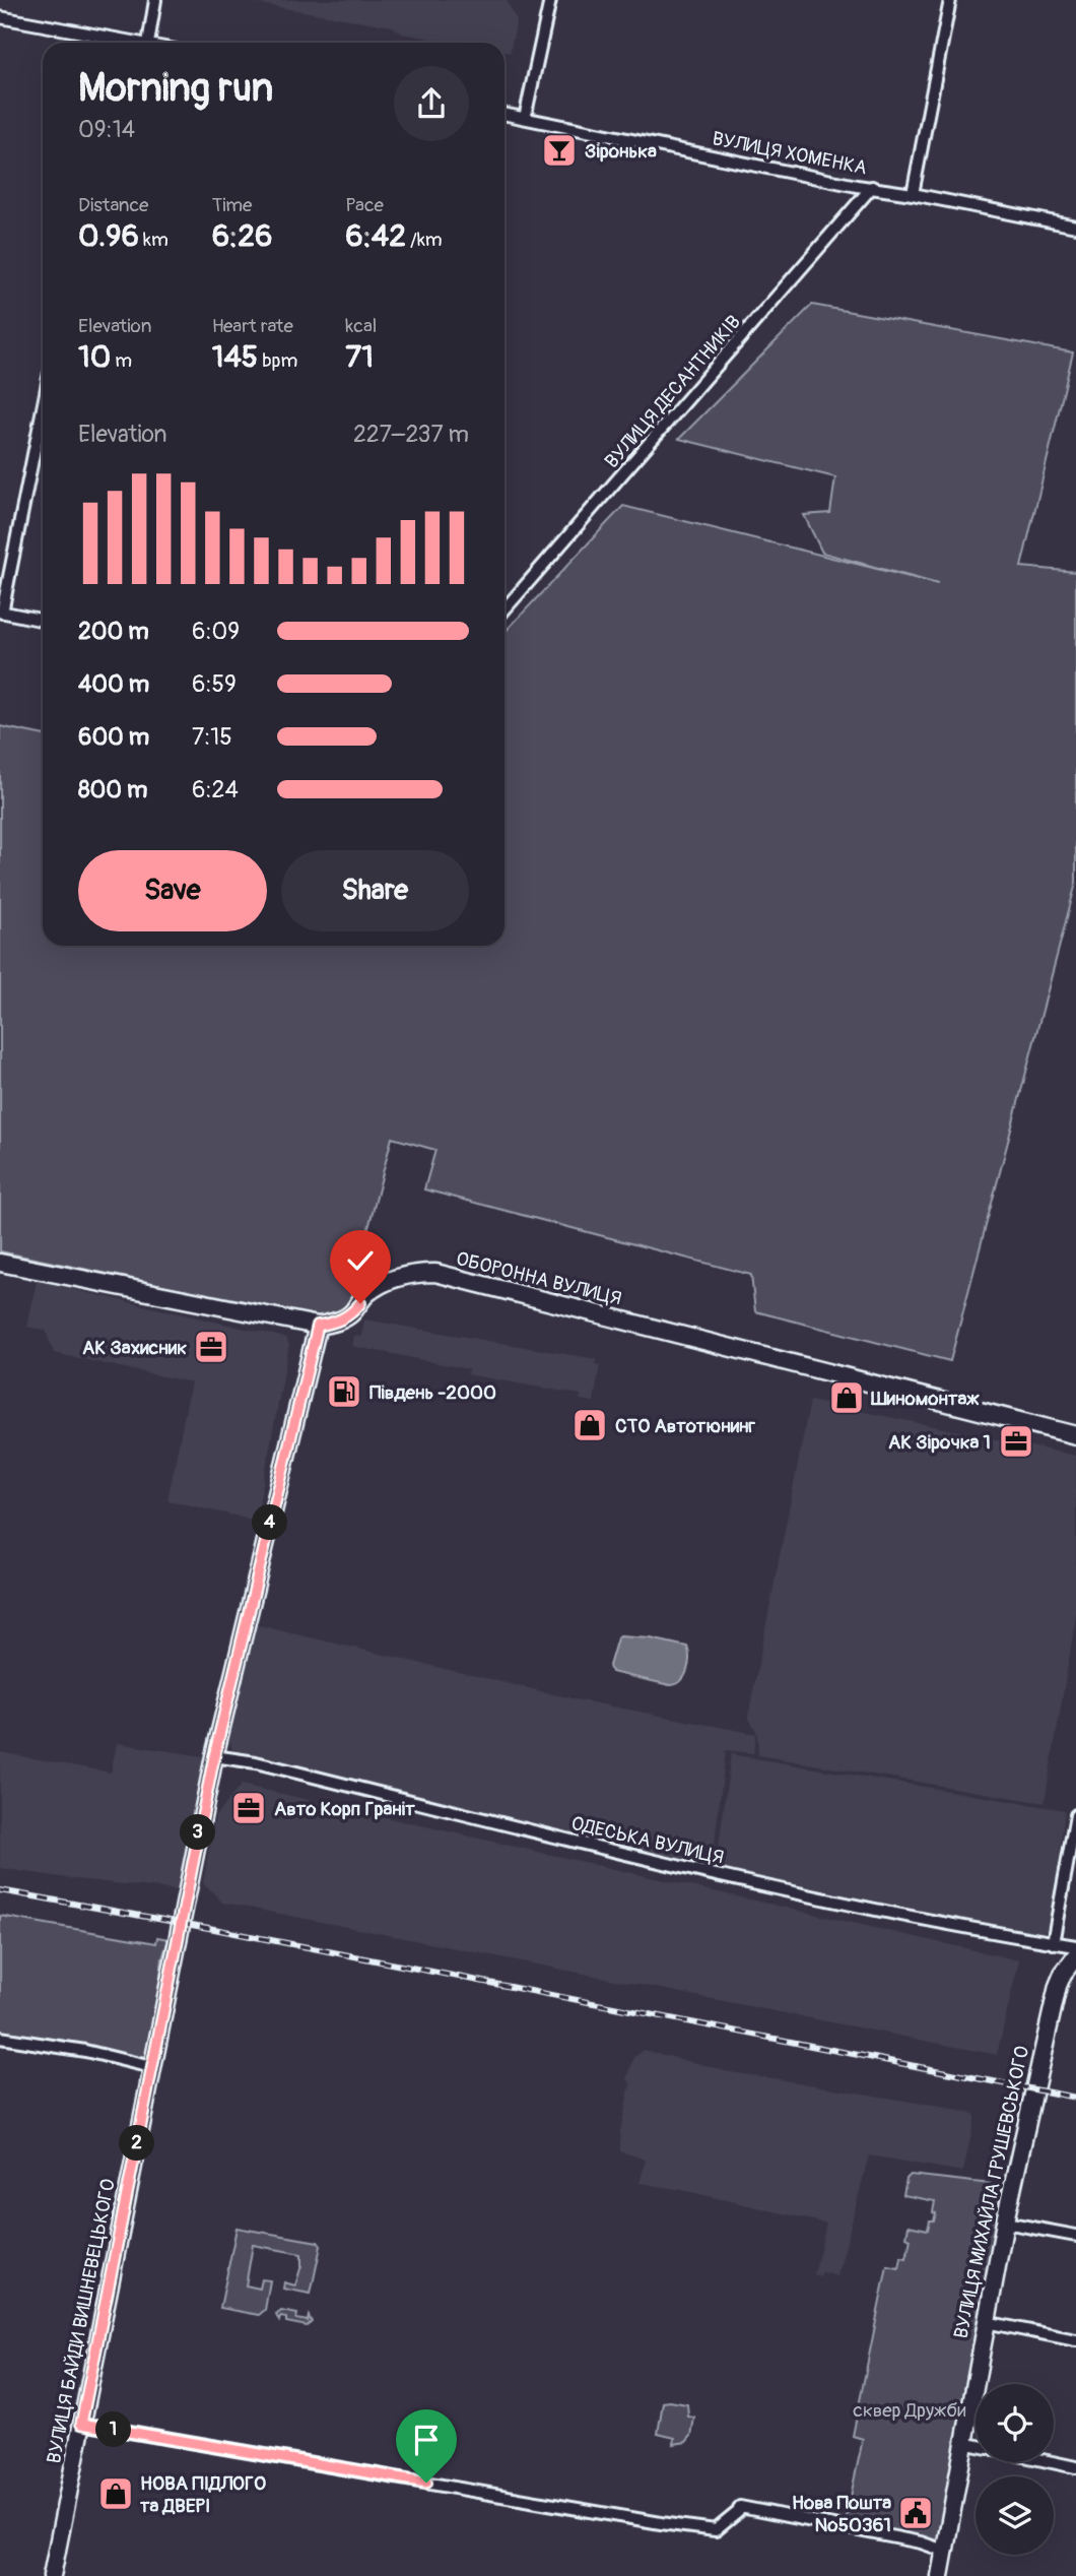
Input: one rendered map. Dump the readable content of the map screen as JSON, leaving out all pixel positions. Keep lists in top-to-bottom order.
{
  "streets": {
    "street": [
      "ВУЛИЦЯ ХОМЕНКА",
      "ВУЛИЦЯ ДЕСАНТНИКІВ",
      "ОБОРОННА ВУЛИЦЯ",
      "ОДЕСЬКА ВУЛИЦЯ",
      "ВУЛИЦЯ МИХАЙЛА ГРУШЕВСЬКОГО",
      "ВУЛИЦЯ БАЙДИ ВИШНЕВЕЦЬКОГО"
    ]
  },
  "crossings": [
    ["ВУЛИЦЯ ХОМЕНКА", "ВУЛИЦЯ ДЕСАНТНИКІВ"],
    ["ОБОРОННА ВУЛИЦЯ", "ВУЛИЦЯ БАЙДИ ВИШНЕВЕЦЬКОГО"],
    ["ОДЕСЬКА ВУЛИЦЯ", "ВУЛИЦЯ БАЙДИ ВИШНЕВЕЦЬКОГО"]
  ],
  "parks": ["сквер Дружби"],
  "places": {
    "bar": ["Зіронька"],
    "office": ["АК Захисник", "АК Зірочка 1", "Авто Корп Граніт"],
    "fuel station": ["Південь -2000"],
    "shop": ["Шиномонтаж", "СТО Автотюнинг", "НОВА ПІДЛОГО та ДВЕРІ"],
    "public building": ["Нова Пошта №50361"]
  },
  "page": {
    "heading": ["Morning run", "09:14"],
    "stats": [
      ["Distance", "0.96 km"],
      ["Time", "6:26"],
      ["Pace", "6:42 /km"],
      ["Elevation", "10 m"],
      ["Heart rate", "145 bpm"],
      ["kcal", "71"]
    ],
    "chart": ["Elevation", "227–237 m"],
    "list": [
      {
        "name": "200 m",
        "note": "6:09"
      },
      {
        "name": "400 m",
        "note": "6:59"
      },
      {
        "name": "600 m",
        "note": "7:15"
      },
      {
        "name": "800 m",
        "note": "6:24"
      }
    ],
    "buttons": ["Save", "Share"],
    "pins": [
      "4",
      "3",
      "2",
      "1"
    ]
  }
}
